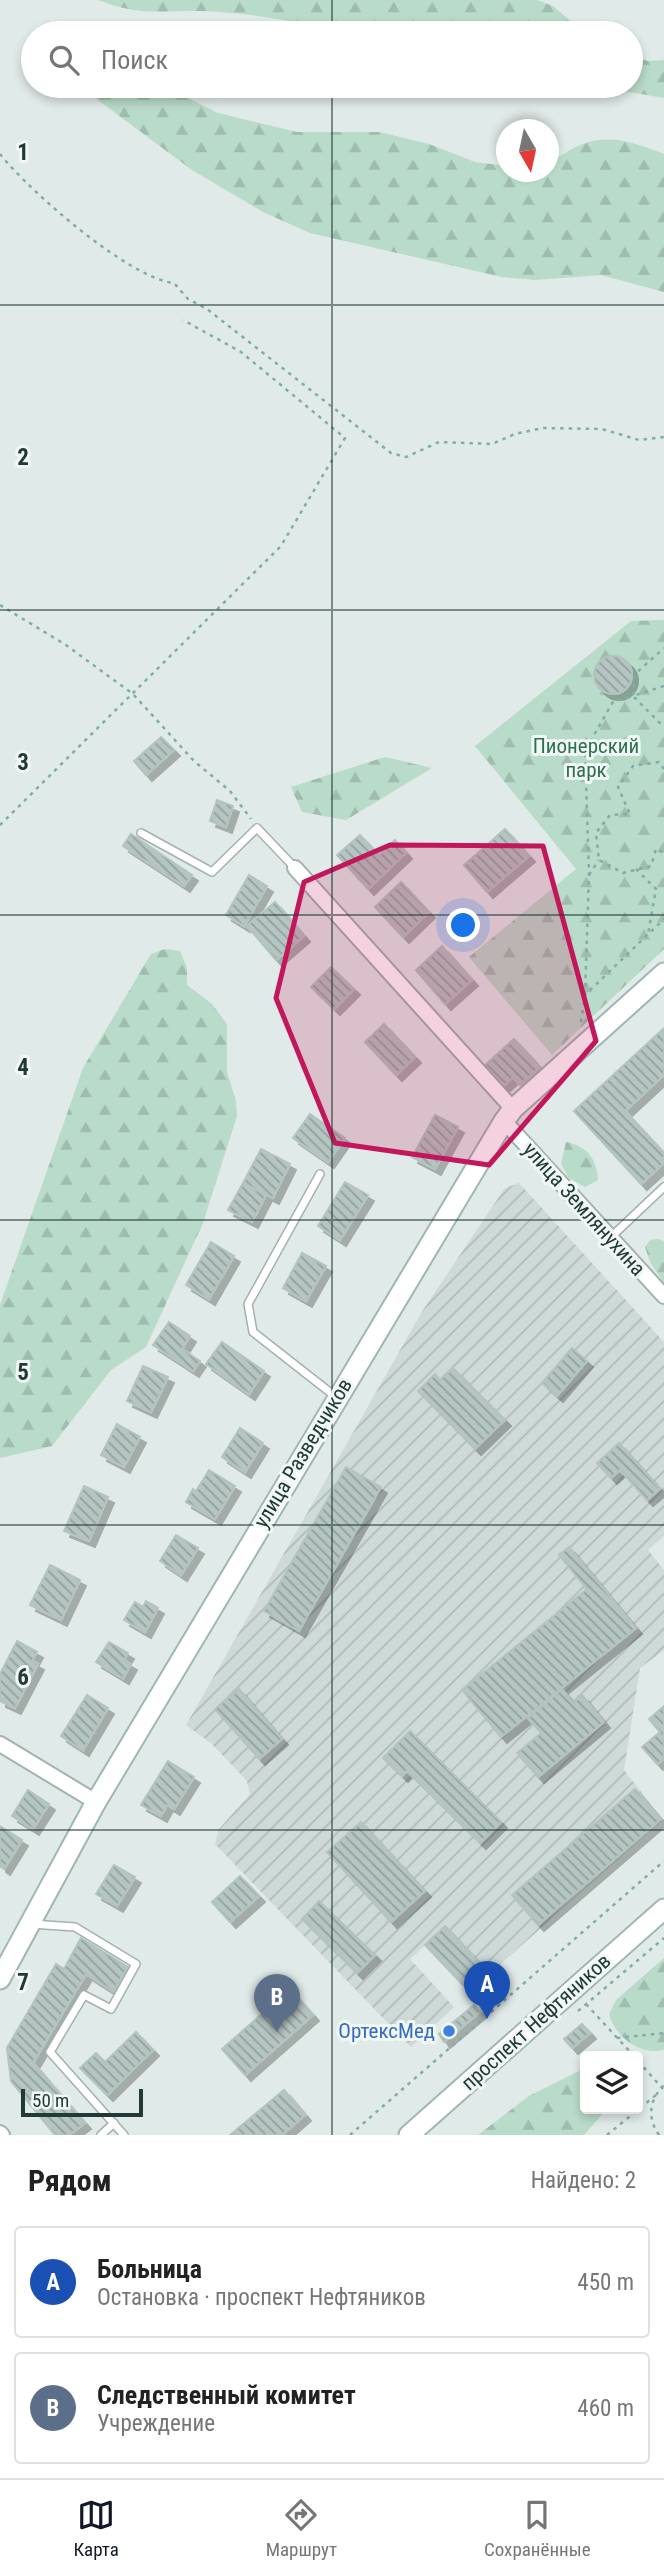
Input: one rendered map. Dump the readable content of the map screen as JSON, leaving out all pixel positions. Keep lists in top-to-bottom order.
{
  "streets": {
    "street": ["улица Землянухина", "улица Разведчиков", "проспект Нефтяников"]
  },
  "crossings": [
    ["улица Землянухина", "улица Разведчиков"]
  ],
  "parks": ["Пионерский парк"],
  "places": ["ОртексМед"],
  "scale_bar": "50 m",
  "north": "bottom",
  "page": {
    "search": "Поиск",
    "pins": ["A", "B"],
    "scale": "50 m",
    "heading": ["Рядом", "Найдено: 2"],
    "list": [
      {
        "mark": "A",
        "name": "Больница",
        "note": "Остановка · проспект Нефтяников",
        "value": "450 m"
      },
      {
        "mark": "B",
        "name": "Следственный комитет",
        "note": "Учреждение",
        "value": "460 m"
      }
    ],
    "nav": ["Карта", "Маршрут", "Сохранённые"]
  },
  "grid": {
    "rows": [
      "1",
      "2",
      "3",
      "4",
      "5",
      "6",
      "7"
    ]
  }
}
